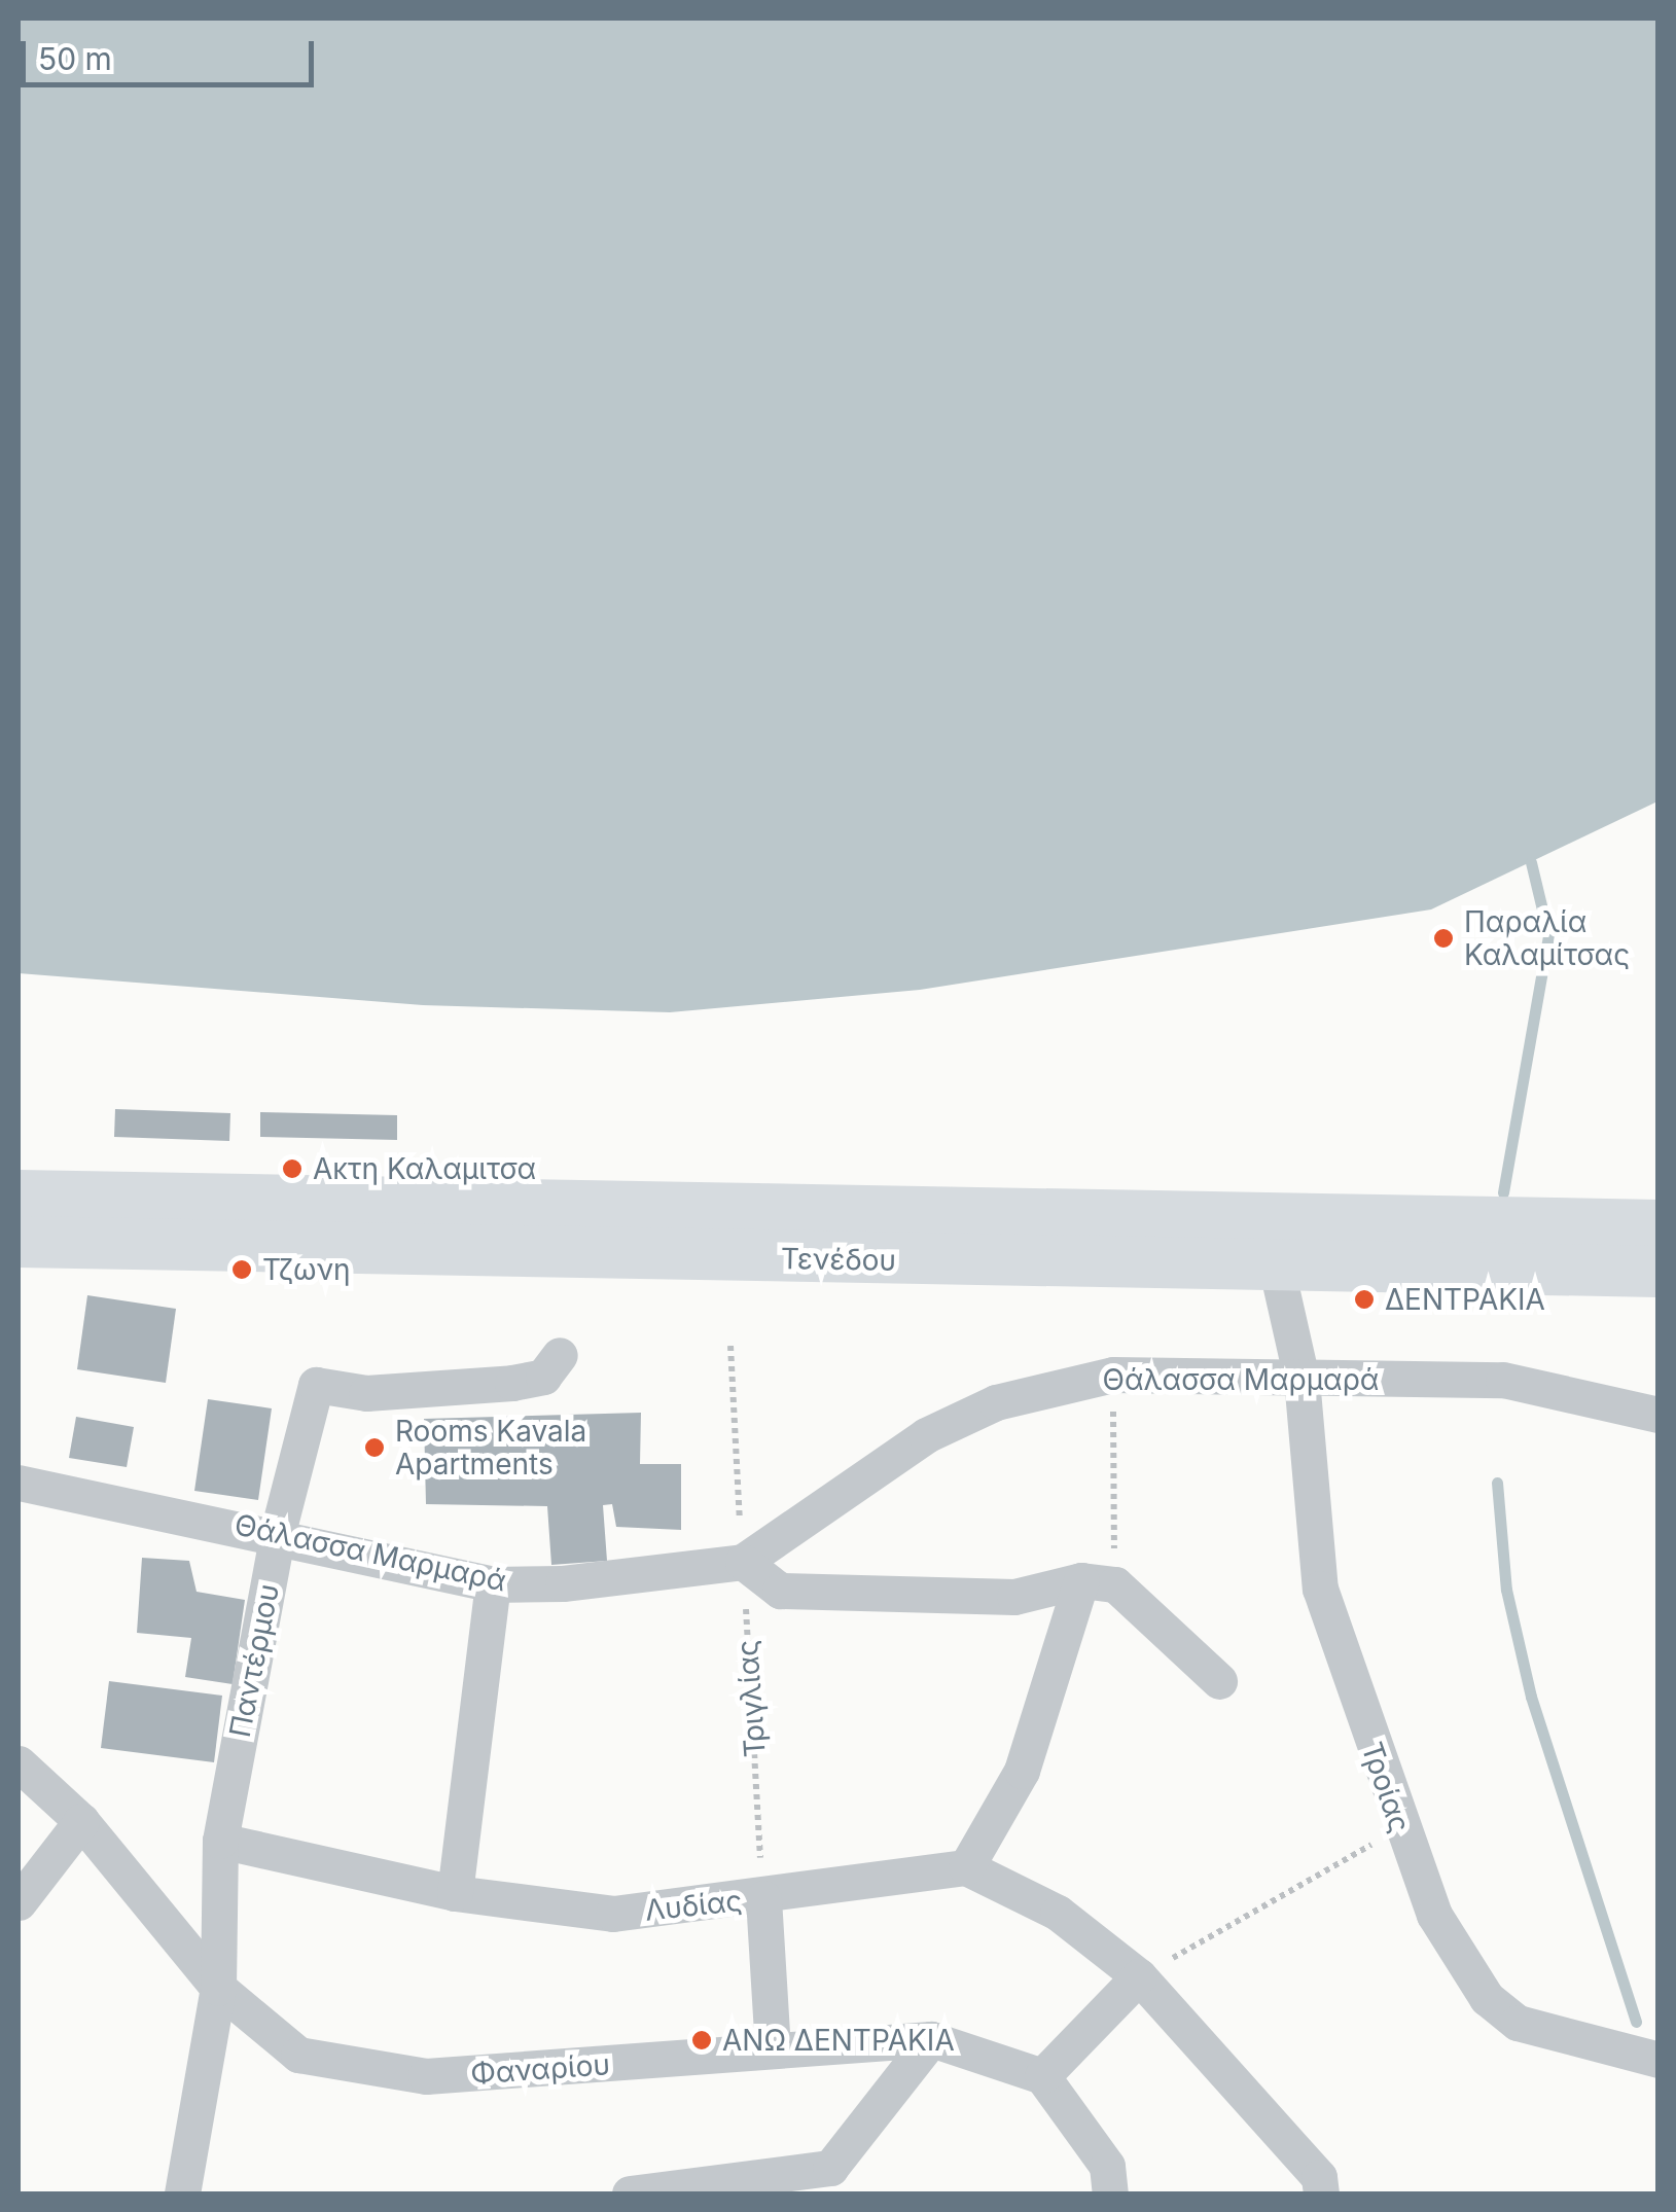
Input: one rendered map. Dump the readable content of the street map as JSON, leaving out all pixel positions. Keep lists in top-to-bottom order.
{
  "streets": {
    "main road": ["Τενέδου"],
    "street": [
      "Θάλασσα Μαρμαρά",
      "Παντέρμου",
      "Τροίας",
      "Λυδίας",
      "Φαναρίου"
    ],
    "path": ["Τριγλίας"]
  },
  "crossings": [
    ["Τενέδου", "Τροίας"],
    ["Θάλασσα Μαρμαρά", "Παντέρμου"],
    ["Θάλασσα Μαρμαρά", "Τριγλίας"],
    ["Θάλασσα Μαρμαρά", "Τροίας"],
    ["Παντέρμου", "Λυδίας"],
    ["Παντέρμου", "Φαναρίου"],
    ["Τριγλίας", "Λυδίας"]
  ],
  "places": [
    "Παραλία Καλαμίτσας",
    "Ακτη Καλαμιτσα",
    "Τζωνη",
    "ΔΕΝΤΡΑΚΙΑ",
    "Rooms Kavala Apartments",
    "ΑΝΩ ΔΕΝΤΡΑΚΙΑ"
  ],
  "scale_bar": "50 m"
}
